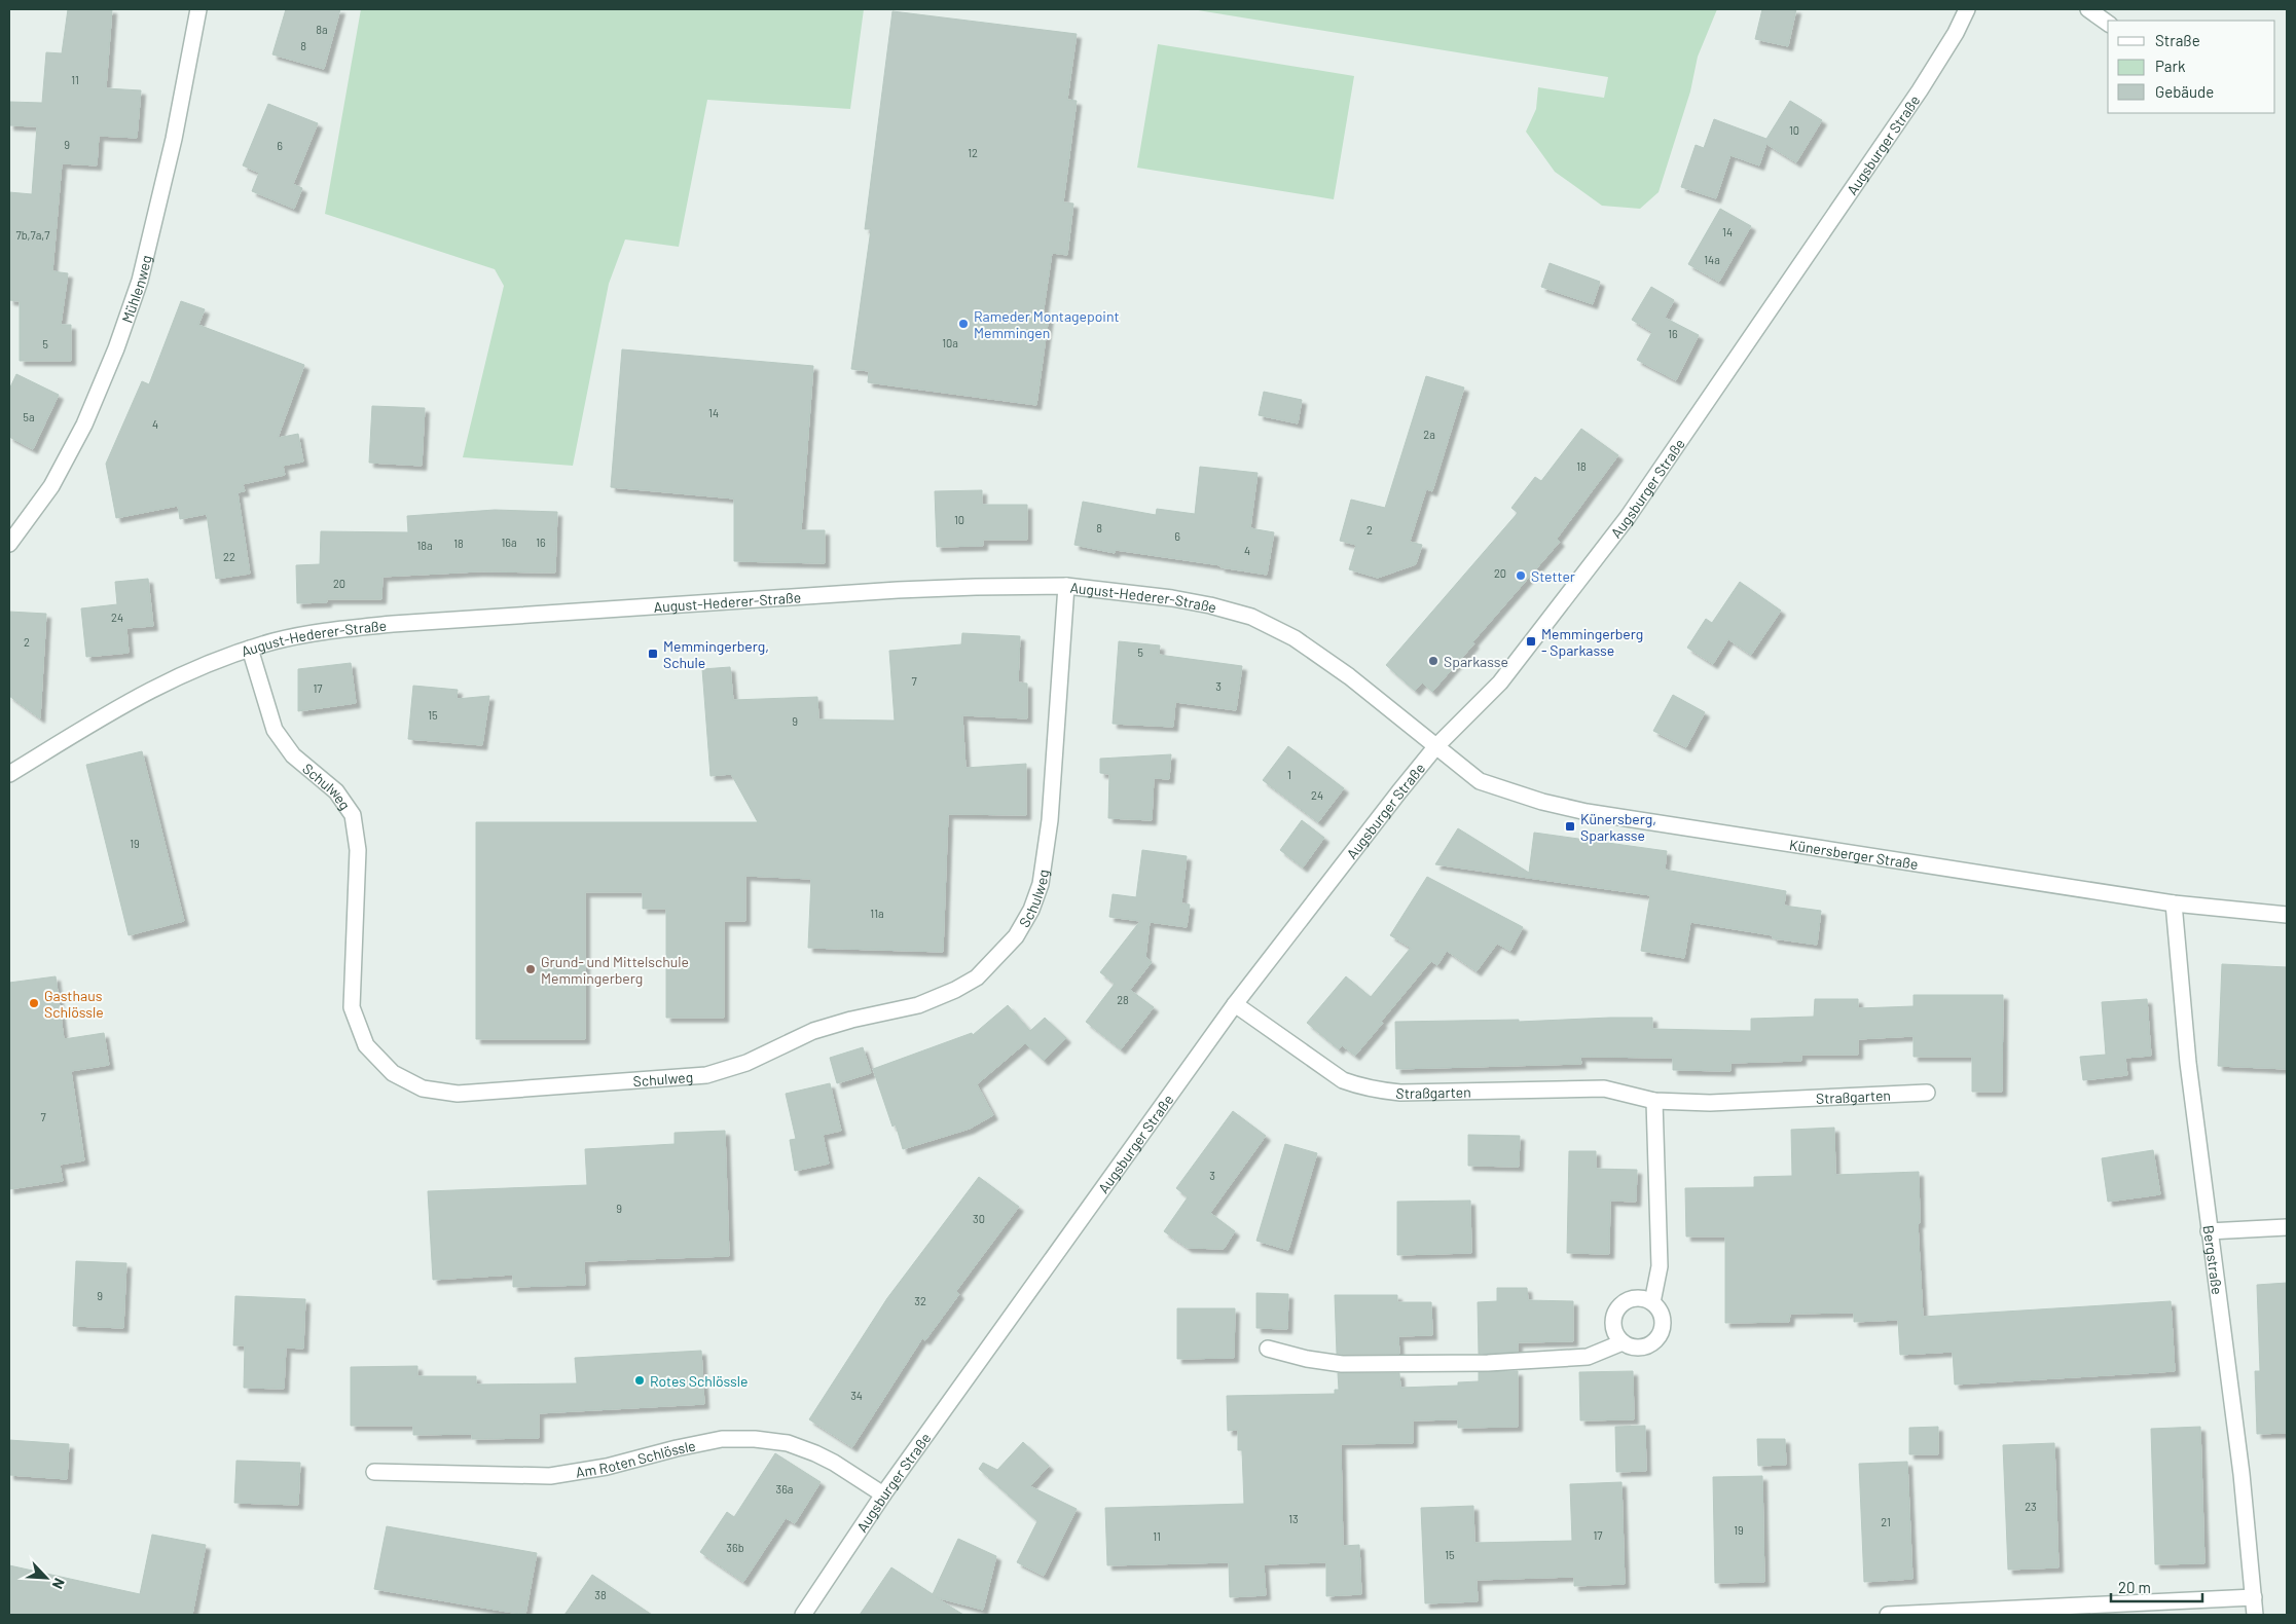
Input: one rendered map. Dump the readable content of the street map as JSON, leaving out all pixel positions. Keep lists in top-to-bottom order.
{
  "streets": {
    "street": [
      "Augsburger Straße",
      "Mühlenweg",
      "August-Hederer-Straße",
      "Schulweg",
      "Künersberger Straße",
      "Straßgarten",
      "Bergstraße",
      "Am Roten Schlössle"
    ]
  },
  "crossings": [
    ["Augsburger Straße", "August-Hederer-Straße"],
    ["Augsburger Straße", "Künersberger Straße"],
    ["Augsburger Straße", "Straßgarten"],
    ["Augsburger Straße", "Am Roten Schlössle"],
    ["August-Hederer-Straße", "Schulweg"],
    ["August-Hederer-Straße", "Künersberger Straße"],
    ["Künersberger Straße", "Bergstraße"]
  ],
  "places": {
    "other": [
      "Rameder Montagepoint Memmingen",
      "Stetter",
      "Sparkasse",
      "Grund- und Mittelschule Memmingerberg",
      "Gasthaus Schlössle",
      "Rotes Schlössle"
    ],
    "transit": ["Memmingerberg - Sparkasse", "Memmingerberg, Schule", "Künersberg, Sparkasse"]
  },
  "house_numbers": [
    "8a",
    "8",
    "11",
    "10",
    "9",
    "6",
    "12",
    "14",
    "7b,7a,7",
    "14a",
    "16",
    "10a",
    "5",
    "14",
    "5a",
    "4",
    "2a",
    "18",
    "10",
    "8",
    "2",
    "6",
    "16a",
    "16",
    "18",
    "18a",
    "4",
    "22",
    "20",
    "20",
    "24",
    "2",
    "5",
    "7",
    "3",
    "17",
    "15",
    "9",
    "1",
    "24",
    "19",
    "11a",
    "28",
    "7",
    "3",
    "9",
    "30",
    "9",
    "32",
    "34",
    "36a",
    "23",
    "13",
    "21",
    "19",
    "17",
    "11",
    "36b",
    "15",
    "38"
  ],
  "legend": ["Straße", "Park", "Gebäude"],
  "scale_bar": "20 m",
  "north": "bottom right"
}
